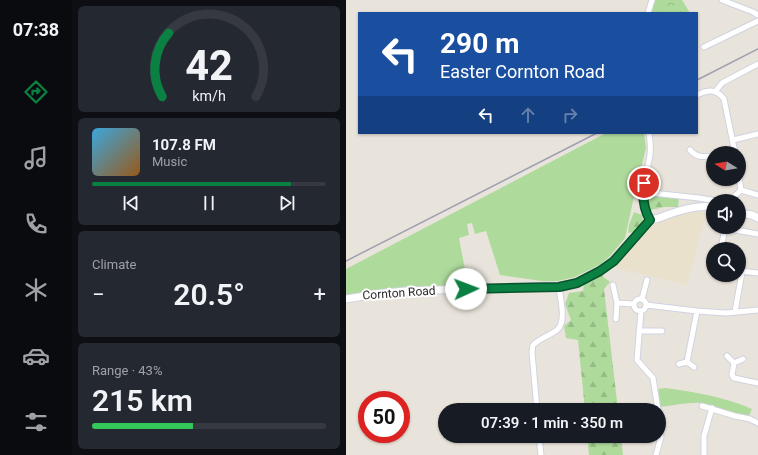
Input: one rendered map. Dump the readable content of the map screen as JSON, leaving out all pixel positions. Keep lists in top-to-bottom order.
{
  "streets": {
    "main road": ["Cornton Road"]
  },
  "north": "left",
  "page": {
    "tabs": "07:38",
    "turn": ["290 m", "Easter Cornton Road"],
    "song": ["107.8 FM", "Music"],
    "tile": [
      "Climate",
      ["Range · 43%", "215 km"]
    ],
    "heat": ["−", "20.5°", "+"],
    "limit": "50",
    "trip": "07:39 · 1 min · 350 m",
    "gauge": ["42", "km/h"]
  }
}
